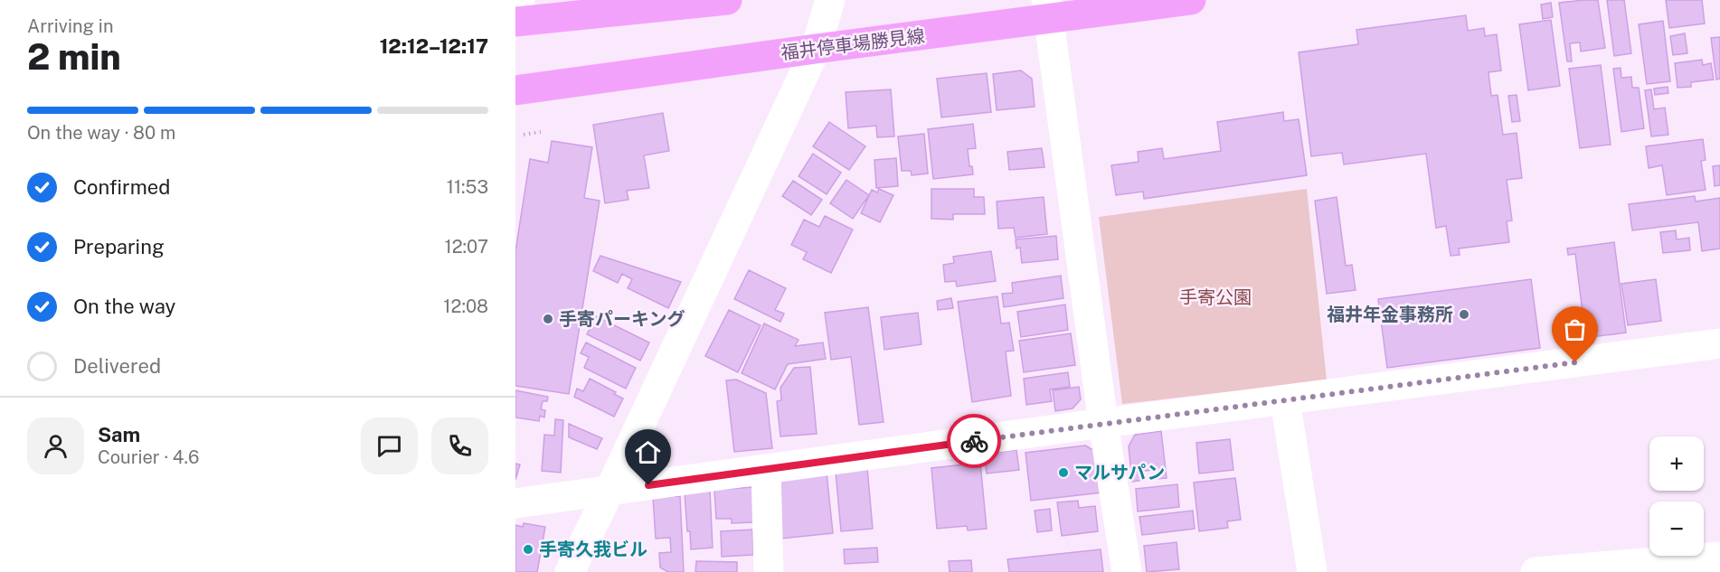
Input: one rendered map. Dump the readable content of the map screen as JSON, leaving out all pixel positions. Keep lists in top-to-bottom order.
{
  "streets": {
    "main road": ["福井停車場勝見線"]
  },
  "parks": ["手寄公園"],
  "places": [
    "福井年金事務所",
    "手寄パーキング",
    "マルサパン",
    "手寄久我ビル"
  ],
  "page": {
    "heading": ["2 min", "Arriving in", "12:12–12:17"],
    "panel": ["Sam", "Courier · 4.6"],
    "bar": "On the way · 80 m",
    "list": [
      ["Confirmed", "11:53"],
      ["Preparing", "12:07"],
      ["On the way", "12:08"],
      "Delivered"
    ],
    "map_buttons": ["+", "−"]
  }
}
